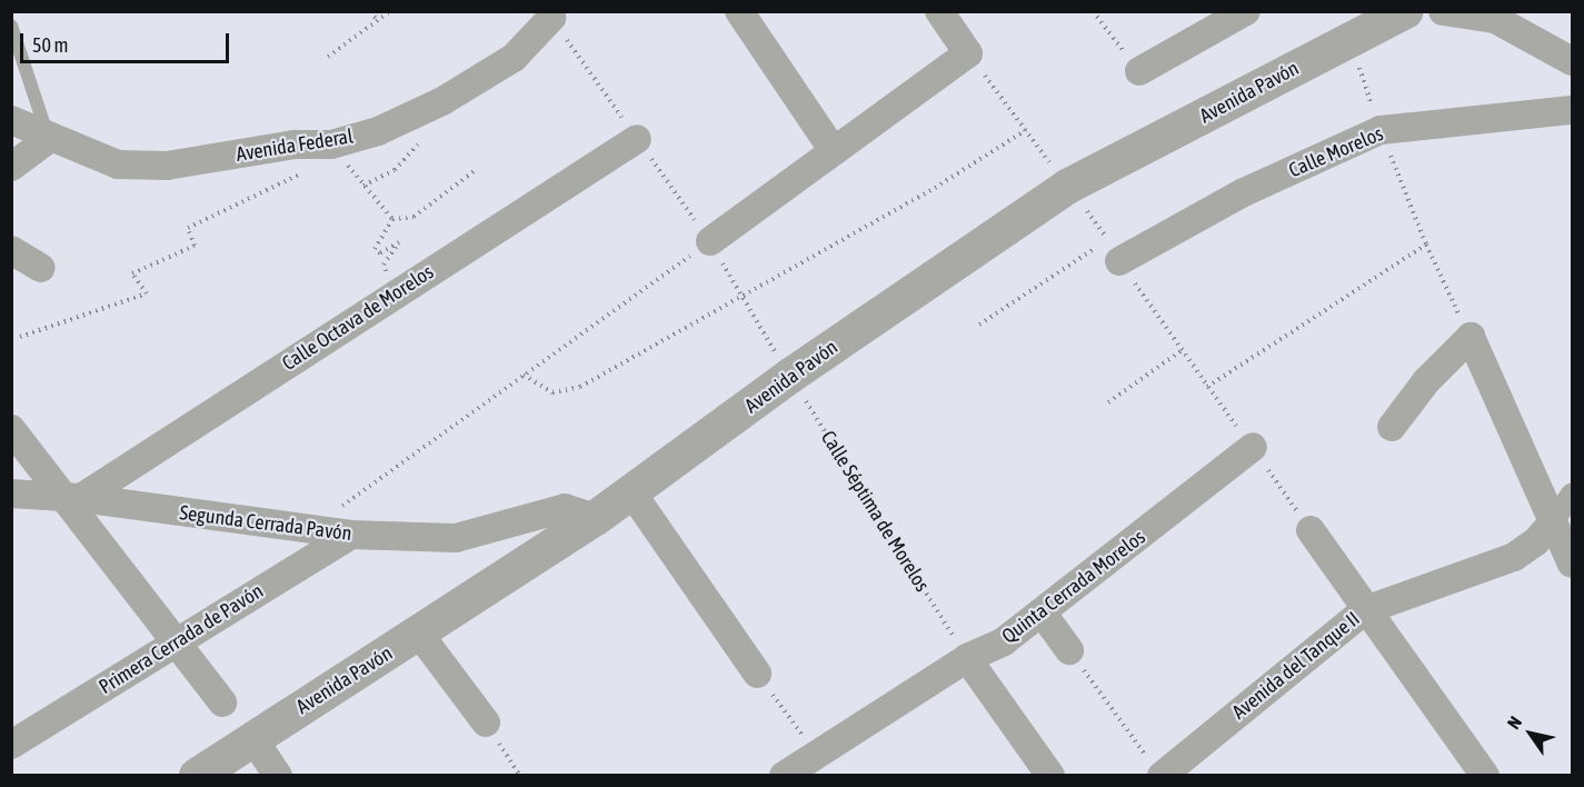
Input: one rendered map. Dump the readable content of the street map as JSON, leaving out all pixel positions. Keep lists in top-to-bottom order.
{
  "streets": {
    "street": [
      "Avenida Pavón",
      "Avenida Federal",
      "Calle Morelos",
      "Calle Octava de Morelos",
      "Segunda Cerrada Pavón",
      "Quinta Cerrada Morelos",
      "Primera Cerrada de Pavón",
      "Avenida del Tanque II"
    ],
    "path": ["Calle Séptima de Morelos"]
  },
  "crossings": [
    ["Avenida Pavón", "Calle Séptima de Morelos"],
    ["Avenida Pavón", "Segunda Cerrada Pavón"],
    ["Calle Octava de Morelos", "Segunda Cerrada Pavón"],
    ["Calle Séptima de Morelos", "Quinta Cerrada Morelos"],
    ["Segunda Cerrada Pavón", "Primera Cerrada de Pavón"]
  ],
  "scale_bar": "50 m",
  "north": "top left"
}
